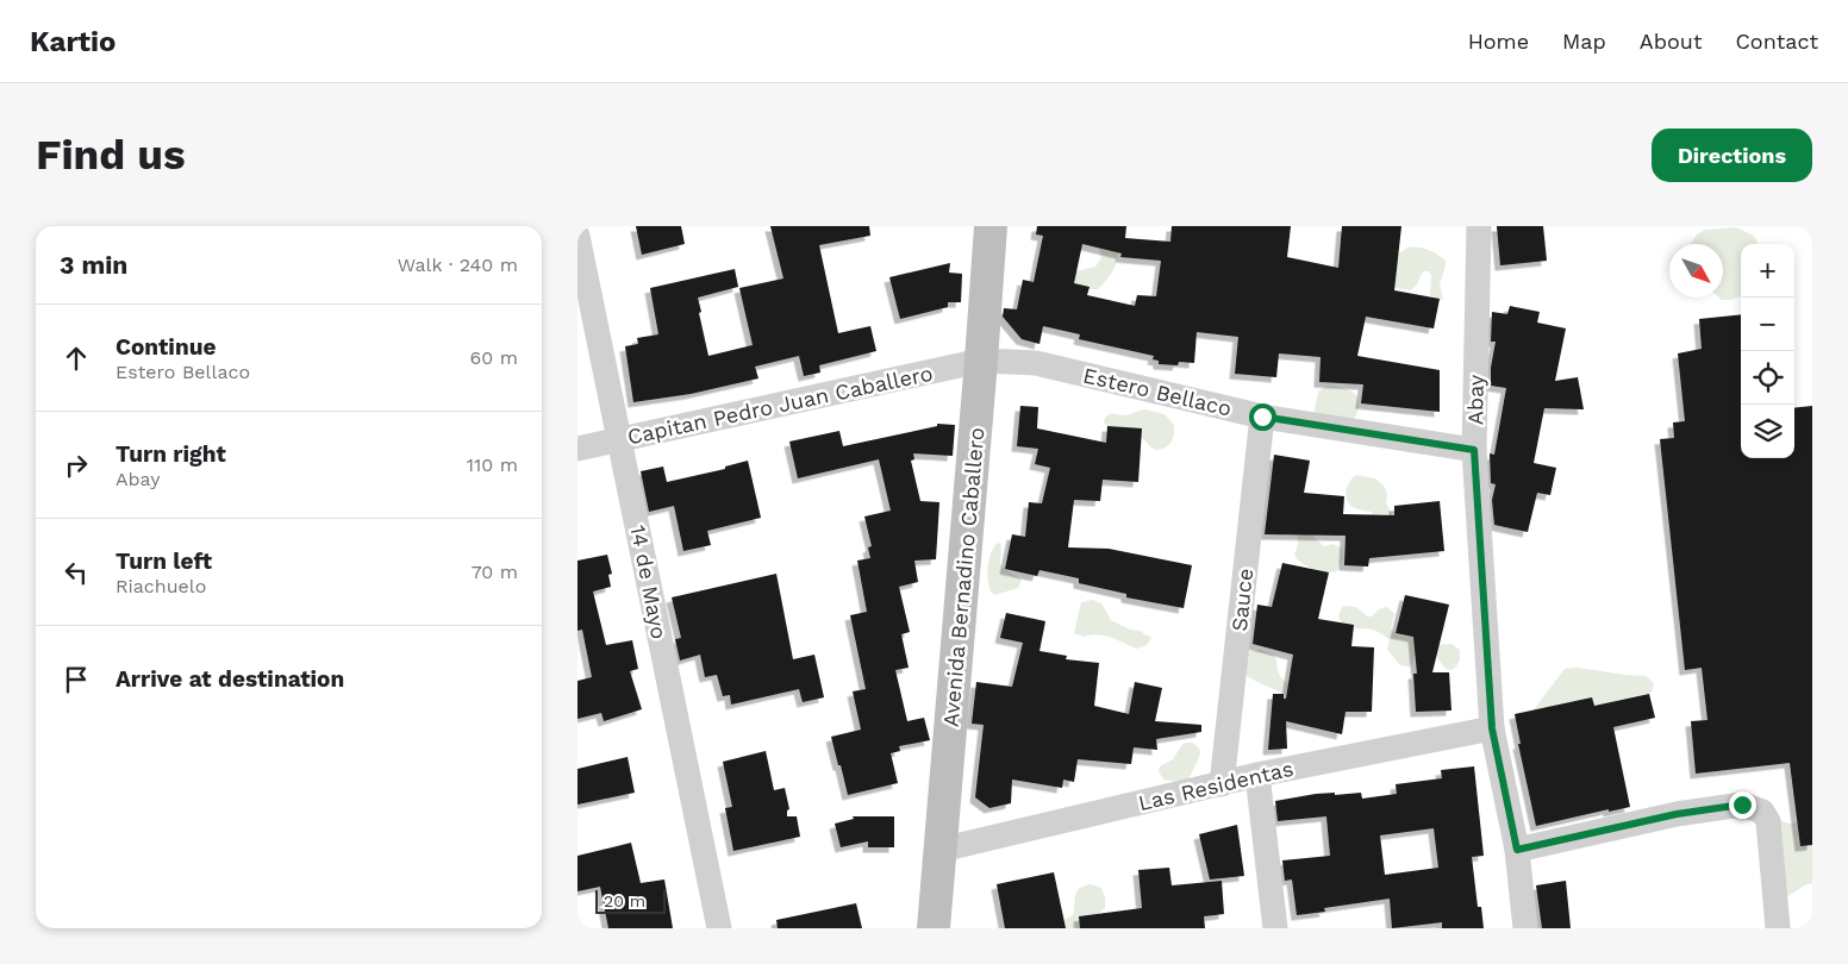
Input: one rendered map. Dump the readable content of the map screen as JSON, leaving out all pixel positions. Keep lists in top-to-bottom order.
{
  "streets": {
    "street": [
      "Estero Bellaco",
      "Abay",
      "Capitan Pedro Juan Caballero",
      "Avenida Bernadino Caballero",
      "14 de Mayo",
      "Sauce",
      "Las Residentas"
    ]
  },
  "crossings": [
    ["Estero Bellaco", "Abay"],
    ["Estero Bellaco", "Capitan Pedro Juan Caballero"],
    ["Estero Bellaco", "Avenida Bernadino Caballero"],
    ["Estero Bellaco", "Sauce"],
    ["Abay", "Las Residentas"],
    ["Capitan Pedro Juan Caballero", "Avenida Bernadino Caballero"],
    ["Capitan Pedro Juan Caballero", "14 de Mayo"],
    ["Avenida Bernadino Caballero", "Las Residentas"],
    ["Sauce", "Las Residentas"]
  ],
  "scale_bar": "20 m",
  "north": "bottom right",
  "page": {
    "header": "Kartio",
    "nav": [
      "Home",
      "Map",
      "About",
      "Contact"
    ],
    "buttons": "Directions",
    "title": "Find us",
    "heading": ["3 min", "Walk · 240 m"],
    "map_buttons": ["+", "−"],
    "list": [
      ["Continue", "Estero Bellaco", "60 m"],
      ["Turn right", "Abay", "110 m"],
      ["Turn left", "Riachuelo", "70 m"],
      "Arrive at destination"
    ],
    "scale": "20 m"
  }
}
